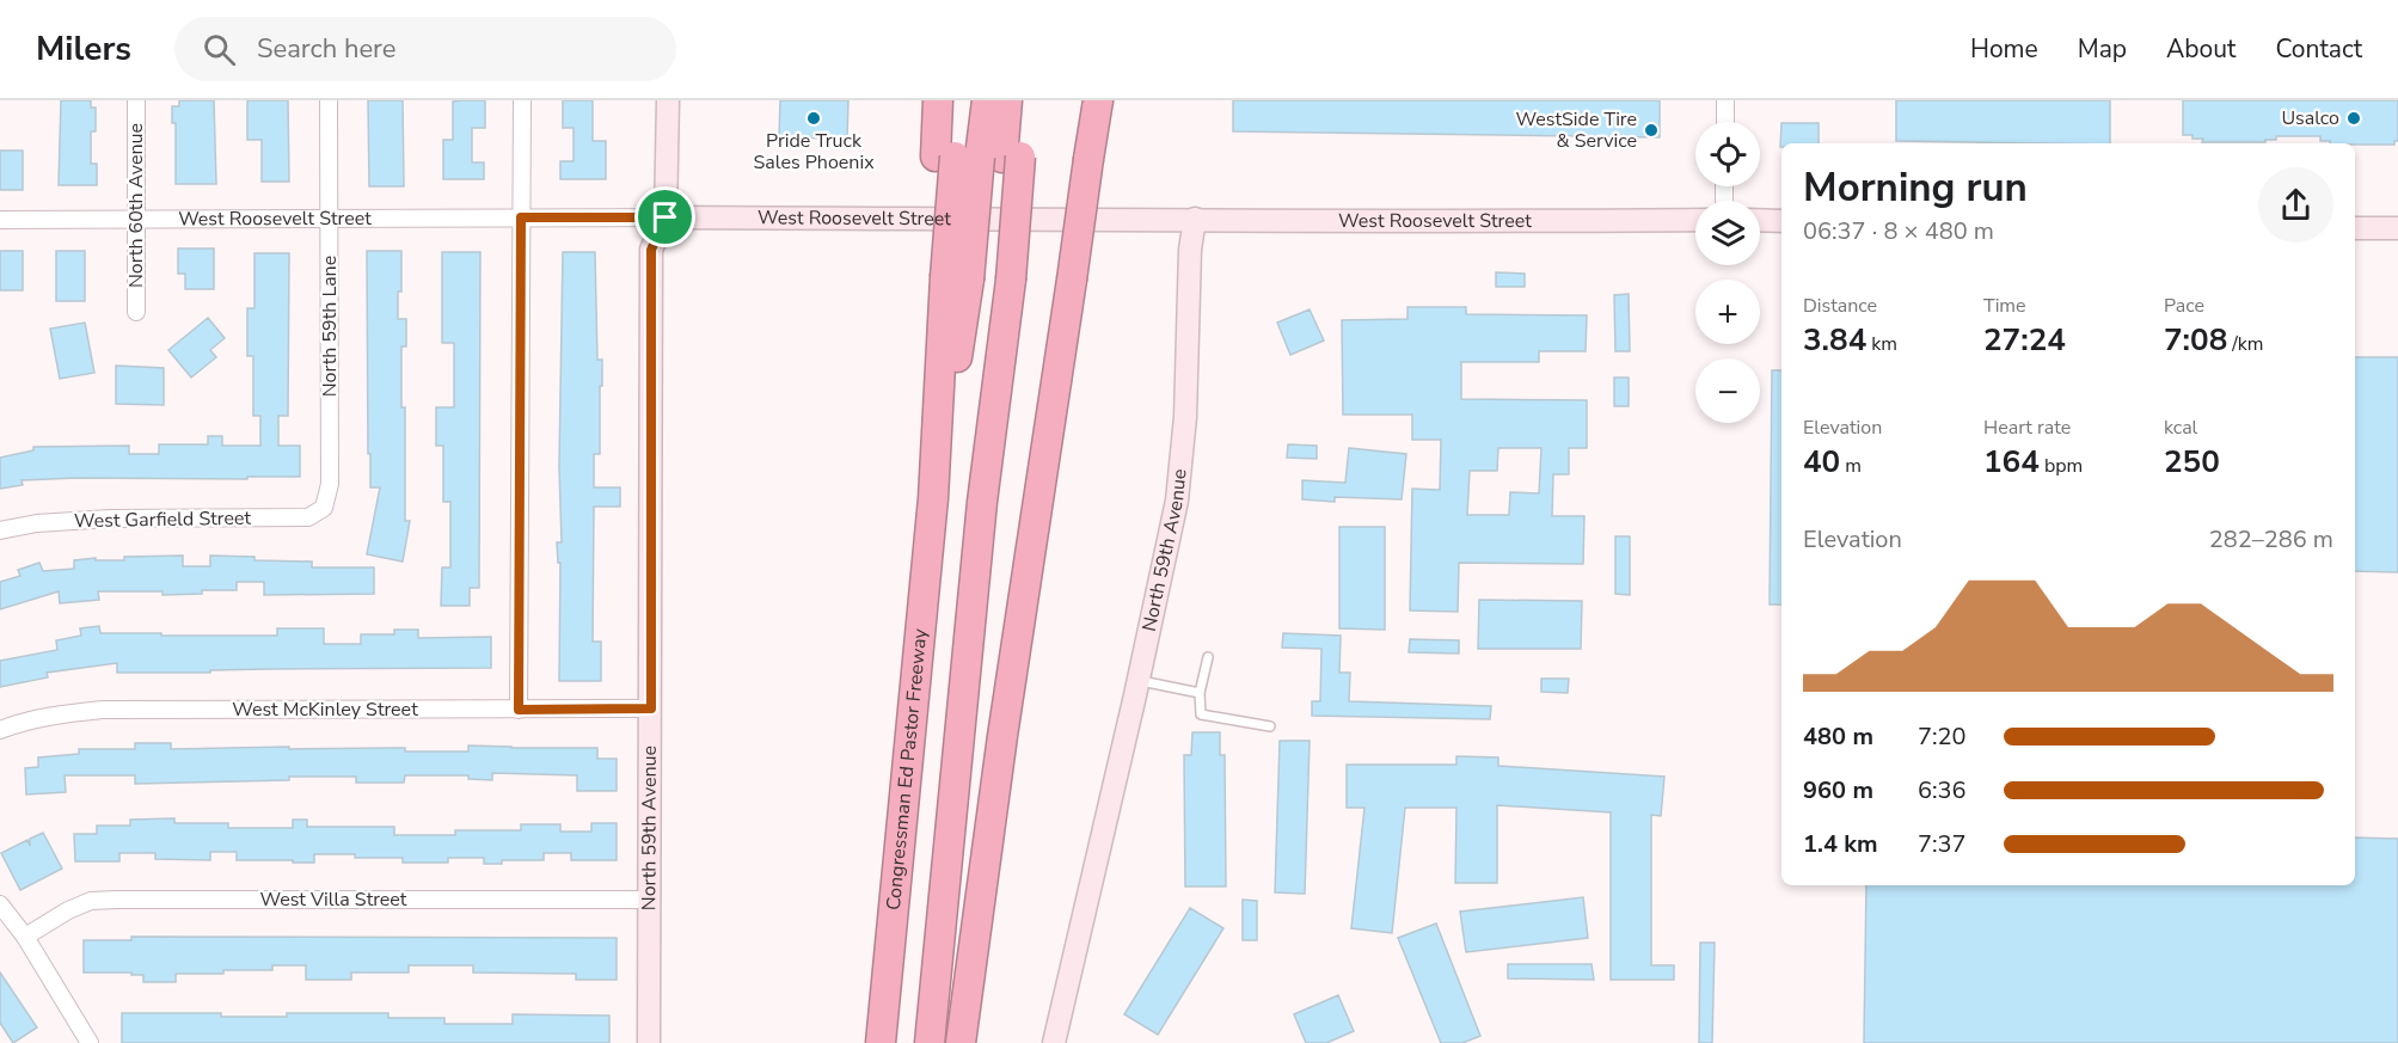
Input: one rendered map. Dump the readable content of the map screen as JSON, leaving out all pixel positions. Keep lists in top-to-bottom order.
{
  "streets": {
    "highway": ["Congressman Ed Pastor Freeway"],
    "main road": ["West Roosevelt Street", "North 59th Avenue"],
    "street": [
      "North 60th Avenue",
      "North 59th Lane",
      "West Garfield Street",
      "West McKinley Street",
      "West Villa Street"
    ]
  },
  "crossings": [
    ["North 60th Avenue", "West Roosevelt Street"],
    ["West Roosevelt Street", "North 59th Lane"],
    ["West Roosevelt Street", "North 59th Avenue"],
    ["North 59th Lane", "West Garfield Street"],
    ["North 59th Avenue", "West McKinley Street"],
    ["North 59th Avenue", "West Villa Street"]
  ],
  "places": ["Pride Truck Sales Phoenix", "Usalco", "WestSide Tire & Service"],
  "page": {
    "header": "Milers",
    "search": "Search here",
    "nav": [
      "Home",
      "Map",
      "About",
      "Contact"
    ],
    "map_buttons": ["+", "−"],
    "heading": ["Morning run", "06:37 · 8 × 480 m"],
    "stats": [
      ["Distance", "3.84 km"],
      ["Time", "27:24"],
      ["Pace", "7:08 /km"],
      ["Elevation", "40 m"],
      ["Heart rate", "164 bpm"],
      ["kcal", "250"]
    ],
    "chart": ["Elevation", "282–286 m"],
    "list": [
      {
        "name": "480 m",
        "note": "7:20"
      },
      {
        "name": "960 m",
        "note": "6:36"
      },
      {
        "name": "1.4 km",
        "note": "7:37"
      }
    ]
  }
}
